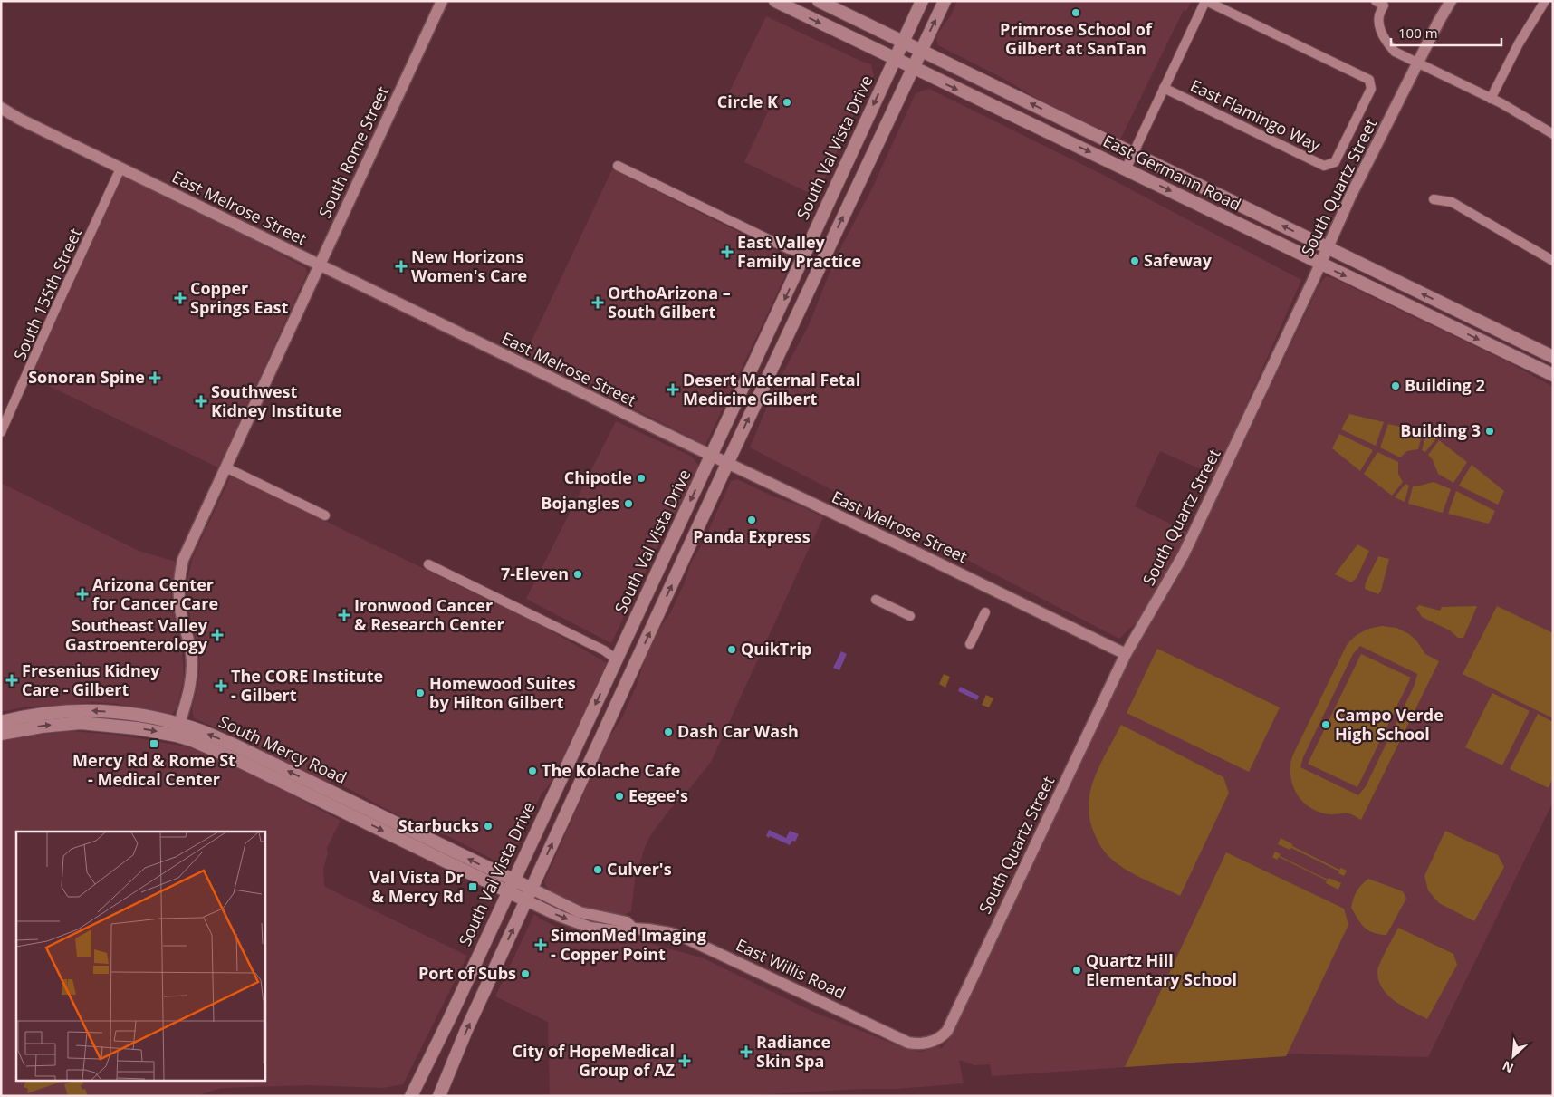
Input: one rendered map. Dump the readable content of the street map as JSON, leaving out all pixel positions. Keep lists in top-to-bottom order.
{
  "streets": {
    "main road": ["South Val Vista Drive", "East Germann Road", "South Mercy Road"],
    "street": [
      "East Flamingo Way",
      "South Rome Street",
      "South Quartz Street",
      "East Melrose Street",
      "South 155th Street",
      "East Willis Road"
    ]
  },
  "crossings": [
    ["South Val Vista Drive", "East Germann Road"],
    ["South Val Vista Drive", "East Melrose Street"],
    ["South Val Vista Drive", "South Mercy Road"],
    ["South Rome Street", "East Melrose Street"],
    ["South Rome Street", "South Mercy Road"],
    ["East Germann Road", "South Quartz Street"],
    ["South Quartz Street", "East Melrose Street"],
    ["South Quartz Street", "East Willis Road"],
    ["East Melrose Street", "South 155th Street"],
    ["South Mercy Road", "East Willis Road"]
  ],
  "places": {
    "other": [
      "Primrose School of Gilbert at SanTan",
      "Circle K",
      "Safeway",
      "Building 2",
      "Building 3",
      "Chipotle",
      "Bojangles",
      "Panda Express",
      "7-Eleven",
      "QuikTrip",
      "Homewood Suites by Hilton Gilbert",
      "Campo Verde High School",
      "Dash Car Wash",
      "The Kolache Cafe",
      "Eegee's",
      "Starbucks",
      "Culver's",
      "Quartz Hill Elementary School",
      "Port of Subs"
    ],
    "health": [
      "East Valley Family Practice",
      "New Horizons Women's Care",
      "Copper Springs East",
      "OrthoArizona – South Gilbert",
      "Sonoran Spine",
      "Desert Maternal Fetal Medicine Gilbert",
      "Southwest Kidney Institute",
      "Arizona Center for Cancer Care",
      "Ironwood Cancer & Research Center",
      "Southeast Valley Gastroenterology",
      "Fresenius Kidney Care - Gilbert",
      "The CORE Institute - Gilbert",
      "SimonMed Imaging - Copper Point",
      "Radiance Skin Spa",
      "City of HopeMedical Group of AZ"
    ],
    "transit": ["Mercy Rd & Rome St - Medical Center", "Val Vista Dr & Mercy Rd"]
  },
  "scale_bar": "100 m",
  "north": "bottom left"
}
